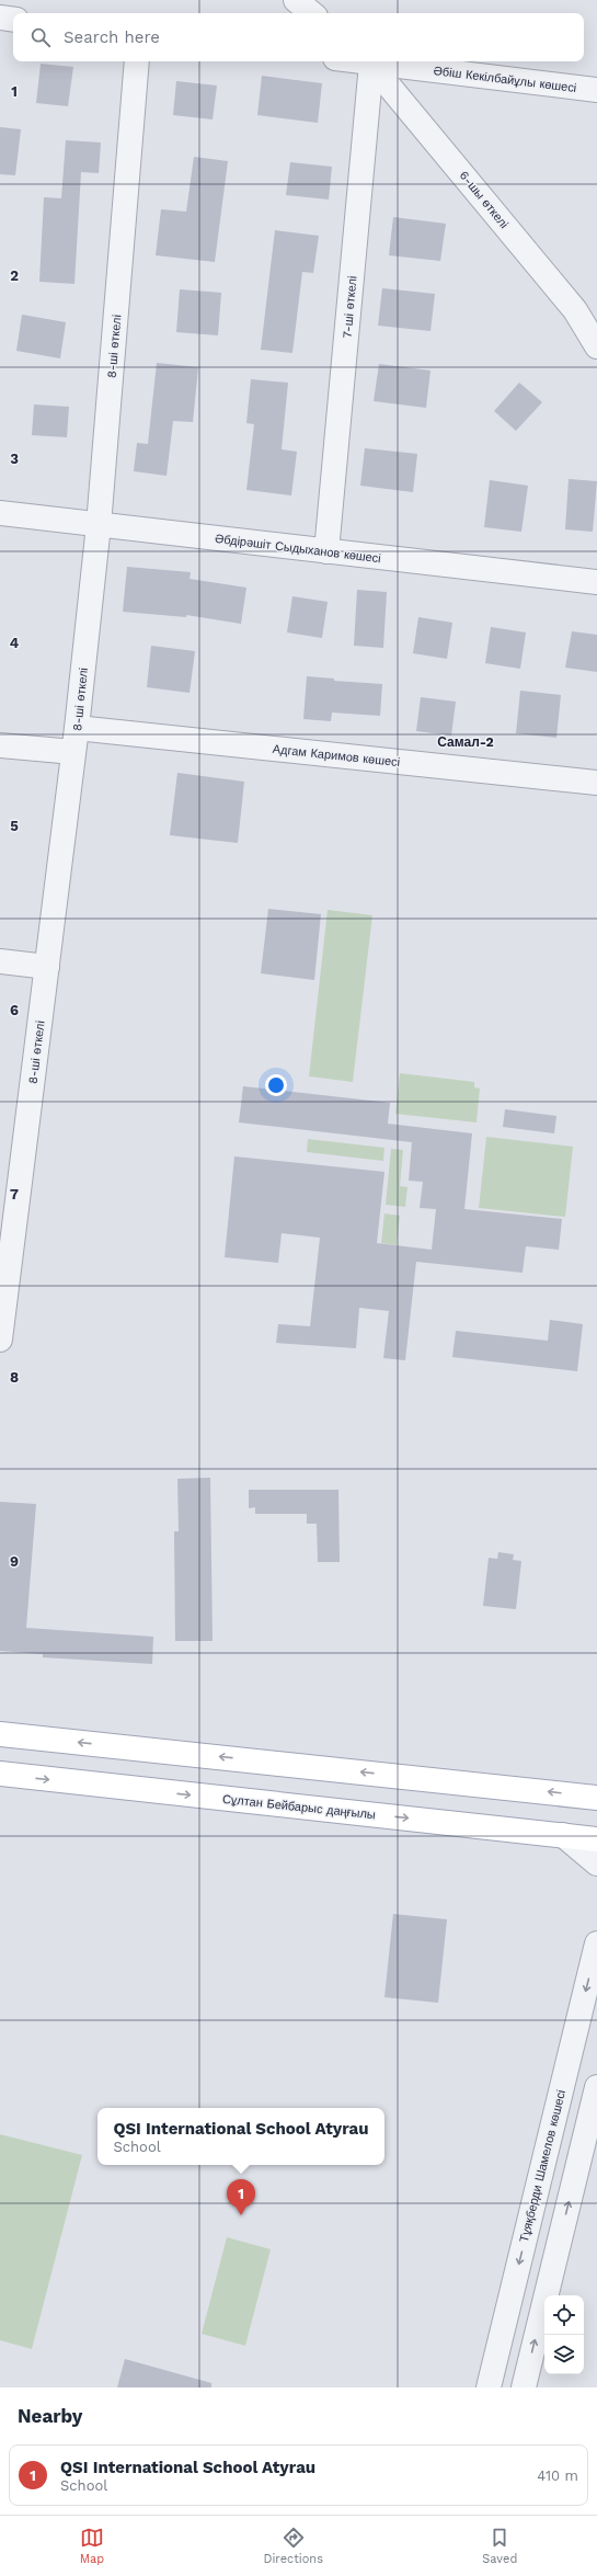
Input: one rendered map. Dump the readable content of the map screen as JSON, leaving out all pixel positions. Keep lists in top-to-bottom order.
{
  "streets": {
    "main road": ["Сұлтан Бейбарыс даңғылы"],
    "street": [
      "Әбіш Кекілбайұлы көшесі",
      "6-шы өткелі",
      "7-ші өткелі",
      "8-ші өткелі",
      "Әбдірәшіт Сыдыханов көшесі",
      "Адгам Каримов көшесі",
      "Тұяқберди Шамелов көшесі"
    ]
  },
  "crossings": [
    ["7-ші өткелі", "Әбдірәшіт Сыдыханов көшесі"],
    ["8-ші өткелі", "Әбдірәшіт Сыдыханов көшесі"],
    ["8-ші өткелі", "Адгам Каримов көшесі"]
  ],
  "districts": ["Самал-2"],
  "page": {
    "search": "Search here",
    "popup": ["QSI International School Atyrau", "School"],
    "pins": "1",
    "heading": "Nearby",
    "list": [
      {
        "mark": "1",
        "name": "QSI International School Atyrau",
        "note": "School",
        "value": "410 m"
      }
    ],
    "nav": ["Map", "Directions", "Saved"]
  },
  "grid": {
    "rows": [
      "1",
      "2",
      "3",
      "4",
      "5",
      "6",
      "7",
      "8",
      "9"
    ]
  }
}
